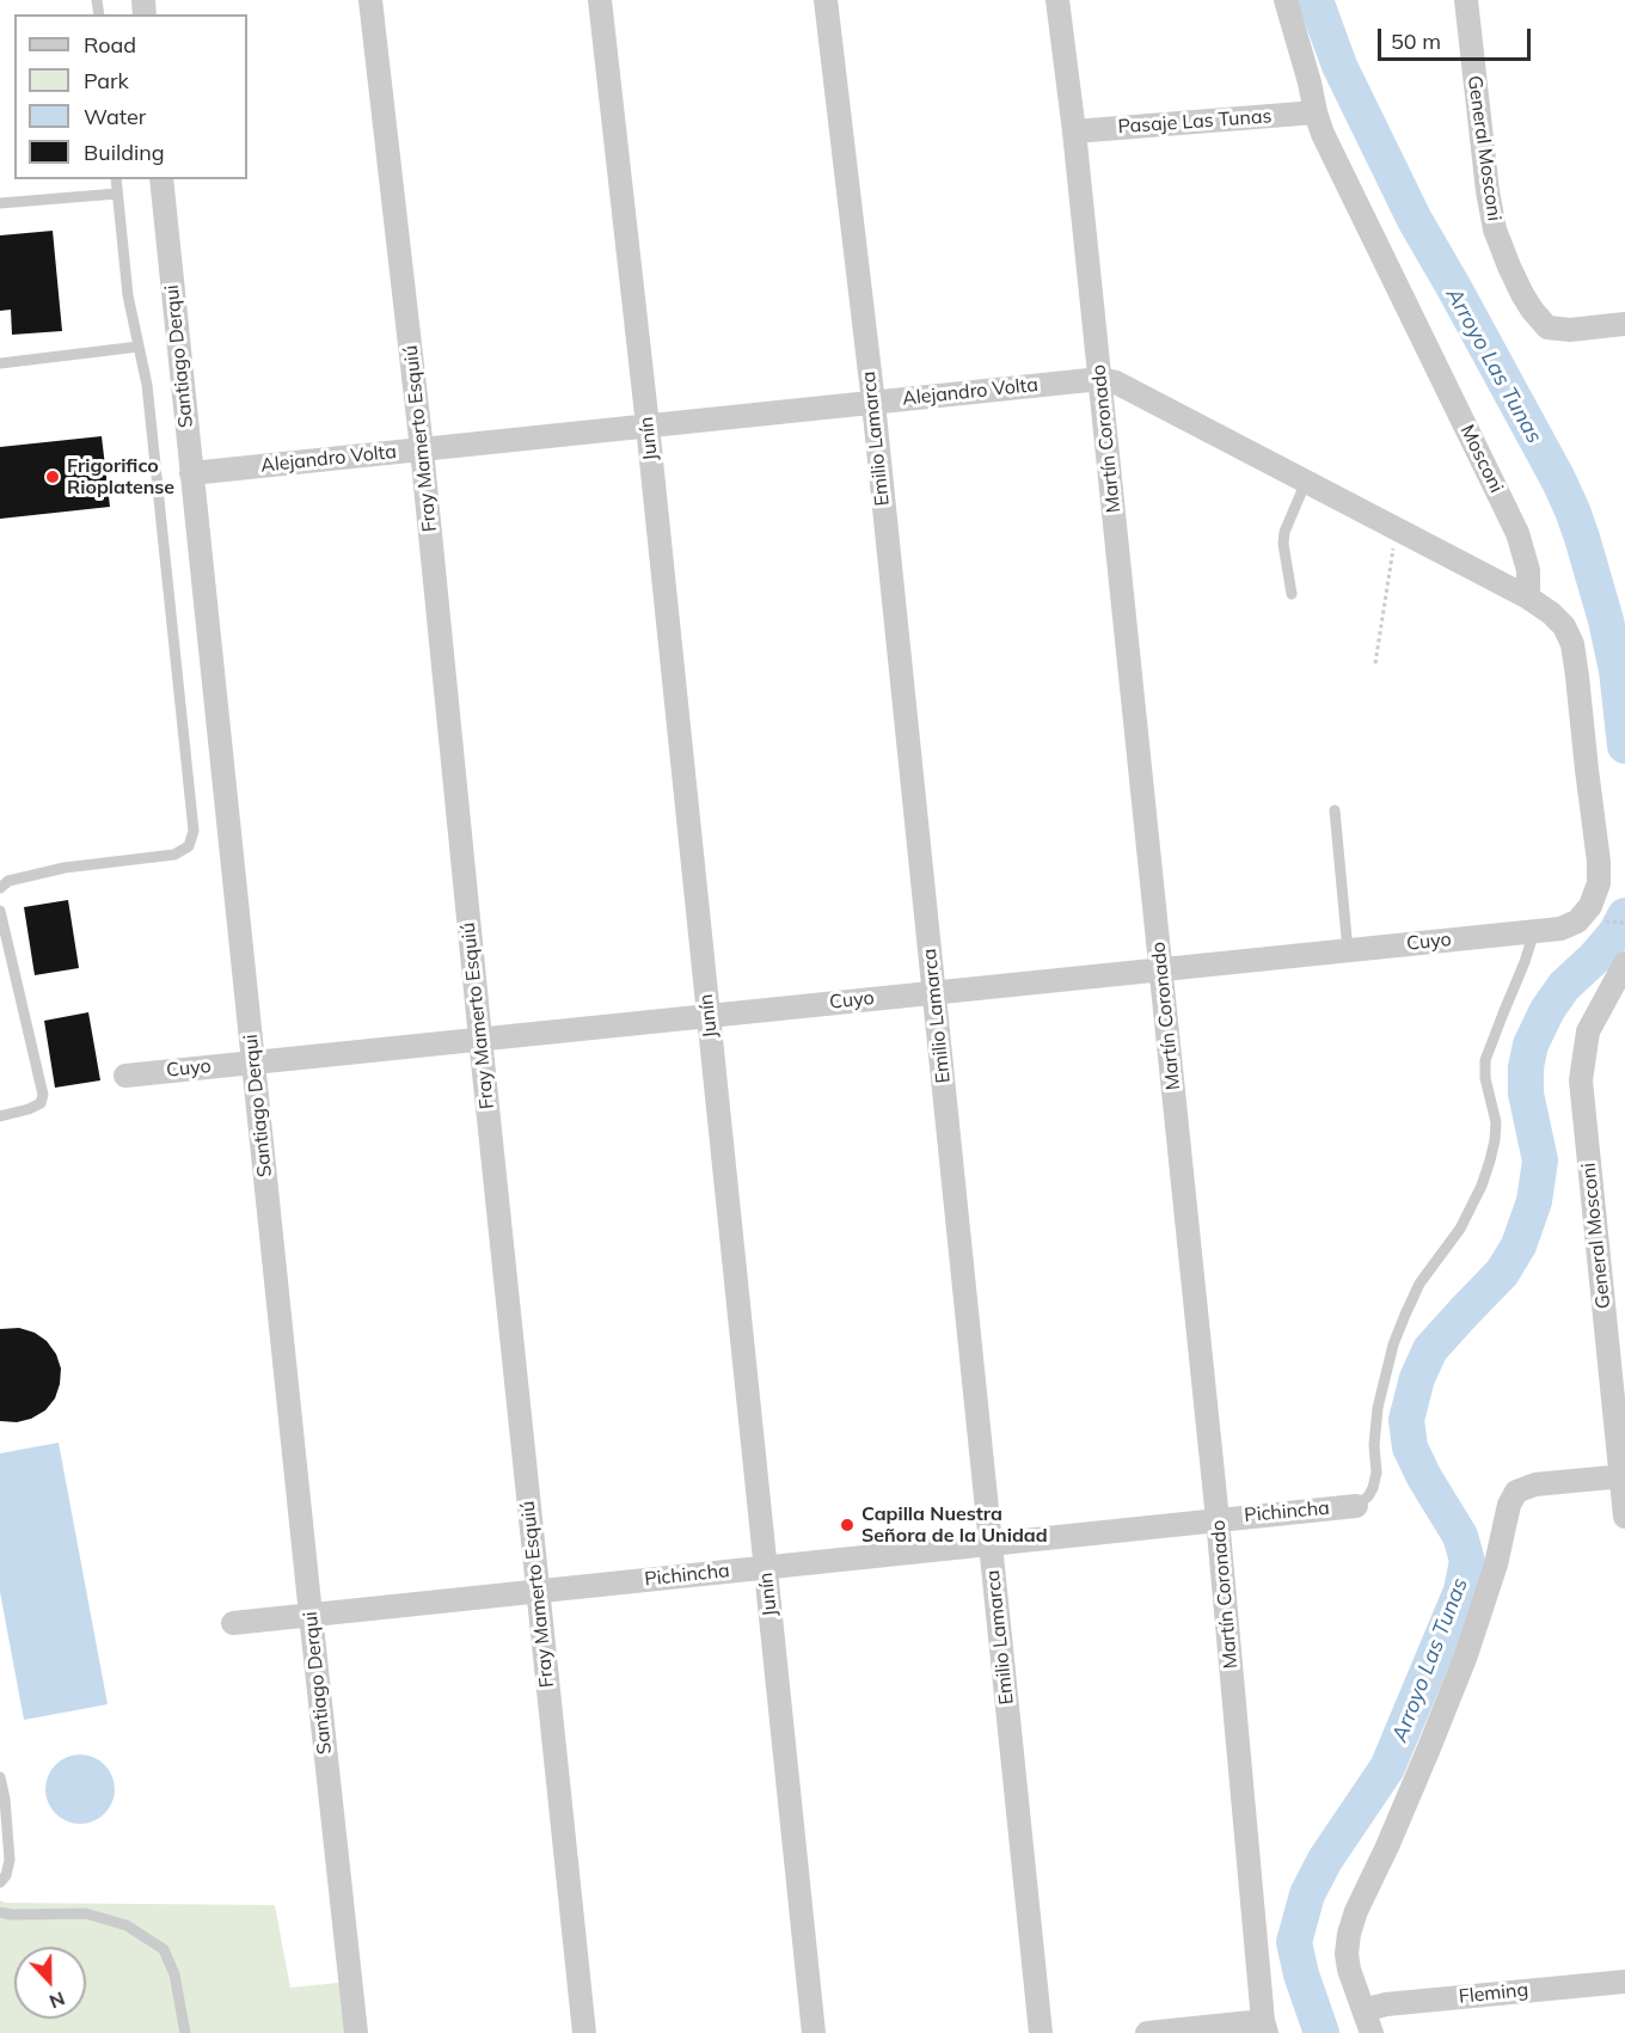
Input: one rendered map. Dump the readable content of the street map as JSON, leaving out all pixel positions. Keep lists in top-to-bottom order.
{
  "streets": {
    "street": [
      "Pasaje Las Tunas",
      "General Mosconi",
      "Santiago Derqui",
      "Alejandro Volta",
      "Fray Mamerto Esquiú",
      "Junín",
      "Emilio Lamarca",
      "Martín Coronado",
      "Mosconi",
      "Cuyo",
      "Pichincha",
      "Fleming"
    ]
  },
  "crossings": [
    ["Pasaje Las Tunas", "Martín Coronado"],
    ["Pasaje Las Tunas", "Mosconi"],
    ["Santiago Derqui", "Alejandro Volta"],
    ["Santiago Derqui", "Cuyo"],
    ["Santiago Derqui", "Pichincha"],
    ["Alejandro Volta", "Fray Mamerto Esquiú"],
    ["Alejandro Volta", "Junín"],
    ["Alejandro Volta", "Emilio Lamarca"],
    ["Alejandro Volta", "Martín Coronado"],
    ["Alejandro Volta", "Mosconi"],
    ["Alejandro Volta", "Cuyo"],
    ["Fray Mamerto Esquiú", "Cuyo"],
    ["Fray Mamerto Esquiú", "Pichincha"],
    ["Junín", "Cuyo"],
    ["Junín", "Pichincha"],
    ["Emilio Lamarca", "Cuyo"],
    ["Emilio Lamarca", "Pichincha"],
    ["Martín Coronado", "Cuyo"],
    ["Martín Coronado", "Pichincha"],
    ["Mosconi", "Cuyo"]
  ],
  "water": ["Arroyo Las Tunas"],
  "places": ["Frigorifico Rioplatense", "Capilla Nuestra Señora de la Unidad"],
  "legend": [
    "Road",
    "Park",
    "Water",
    "Building"
  ],
  "scale_bar": "50 m",
  "north": "bottom"
}
